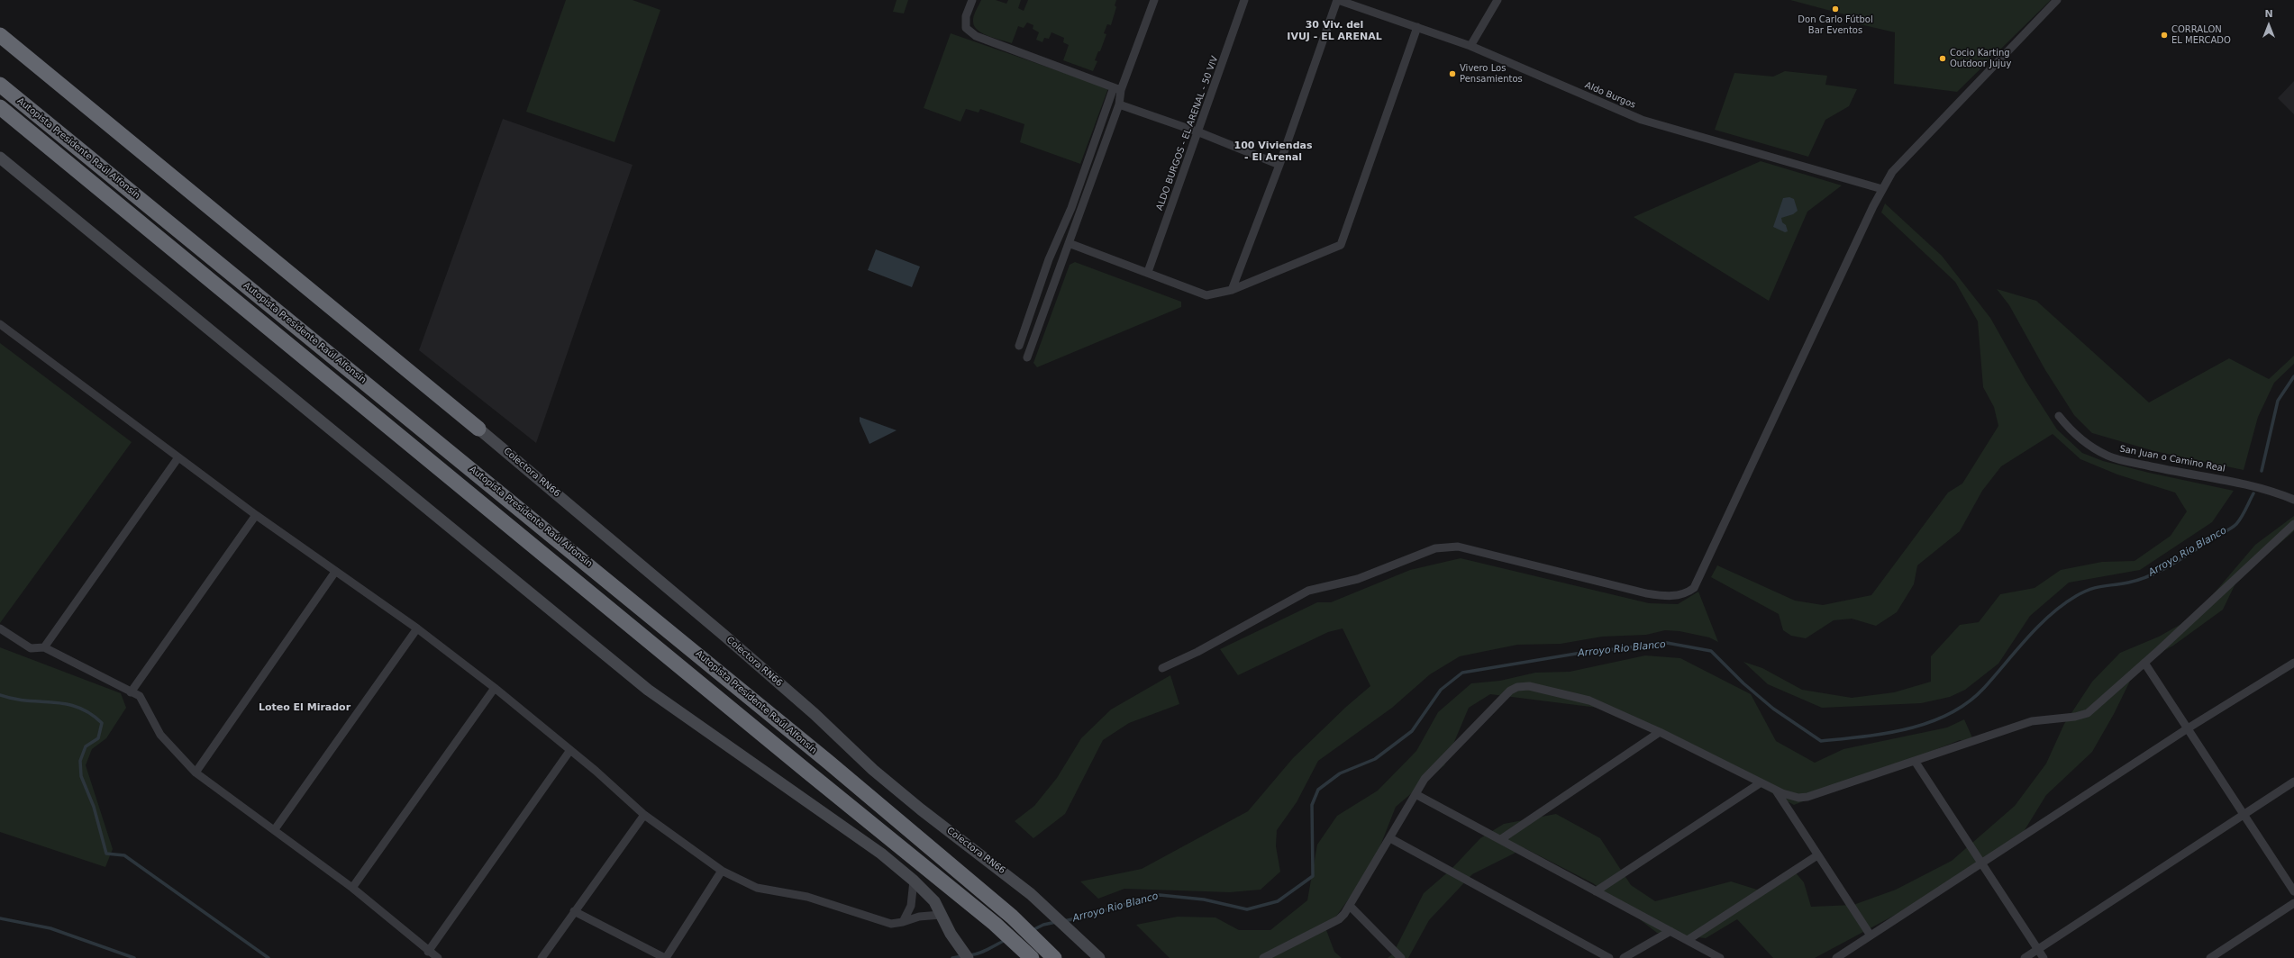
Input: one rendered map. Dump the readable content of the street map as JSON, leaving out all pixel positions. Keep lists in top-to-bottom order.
{
  "streets": {
    "highway": ["Autopista Presidente Raúl Alfonsín"],
    "street": [
      "Aldo Burgos",
      "ALDO BURGOS - EL ARENAL - 50 VIV",
      "San Juan o Camino Real",
      "Colectora RN66"
    ]
  },
  "districts": ["30 Viv. del IVUJ - EL ARENAL", "100 Viviendas - El Arenal", "Loteo El Mirador"],
  "water": ["Arroyo Rio Blanco"],
  "places": [
    "Don Carlo Fútbol Bar Eventos",
    "CORRALON EL MERCADO",
    "Cocio Karting Outdoor Jujuy",
    "Vivero Los Pensamientos"
  ],
  "north": "top"
}
